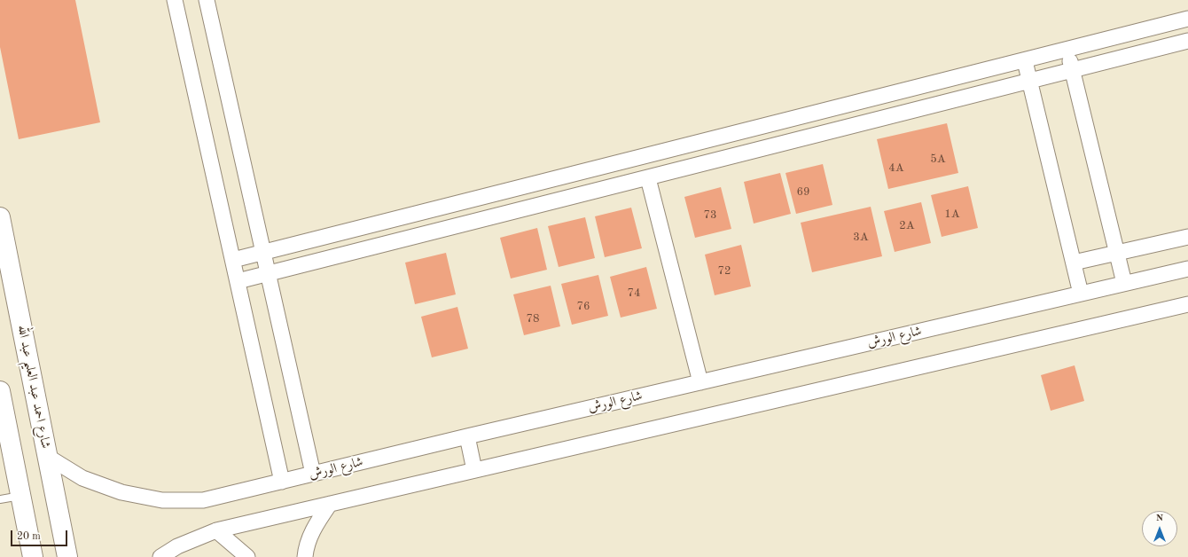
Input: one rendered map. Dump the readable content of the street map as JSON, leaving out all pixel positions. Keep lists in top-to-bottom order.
{
  "streets": {
    "street": ["شارع الورش", "شارع احمد عبد العليم عبد الله"]
  },
  "crossings": [
    ["شارع الورش", "شارع احمد عبد العليم عبد الله"]
  ],
  "house_numbers": [
    "5A",
    "4A",
    "69",
    "1A",
    "73",
    "2A",
    "3A",
    "72",
    "74",
    "76",
    "78"
  ],
  "scale_bar": "20 m",
  "north": "top"
}
